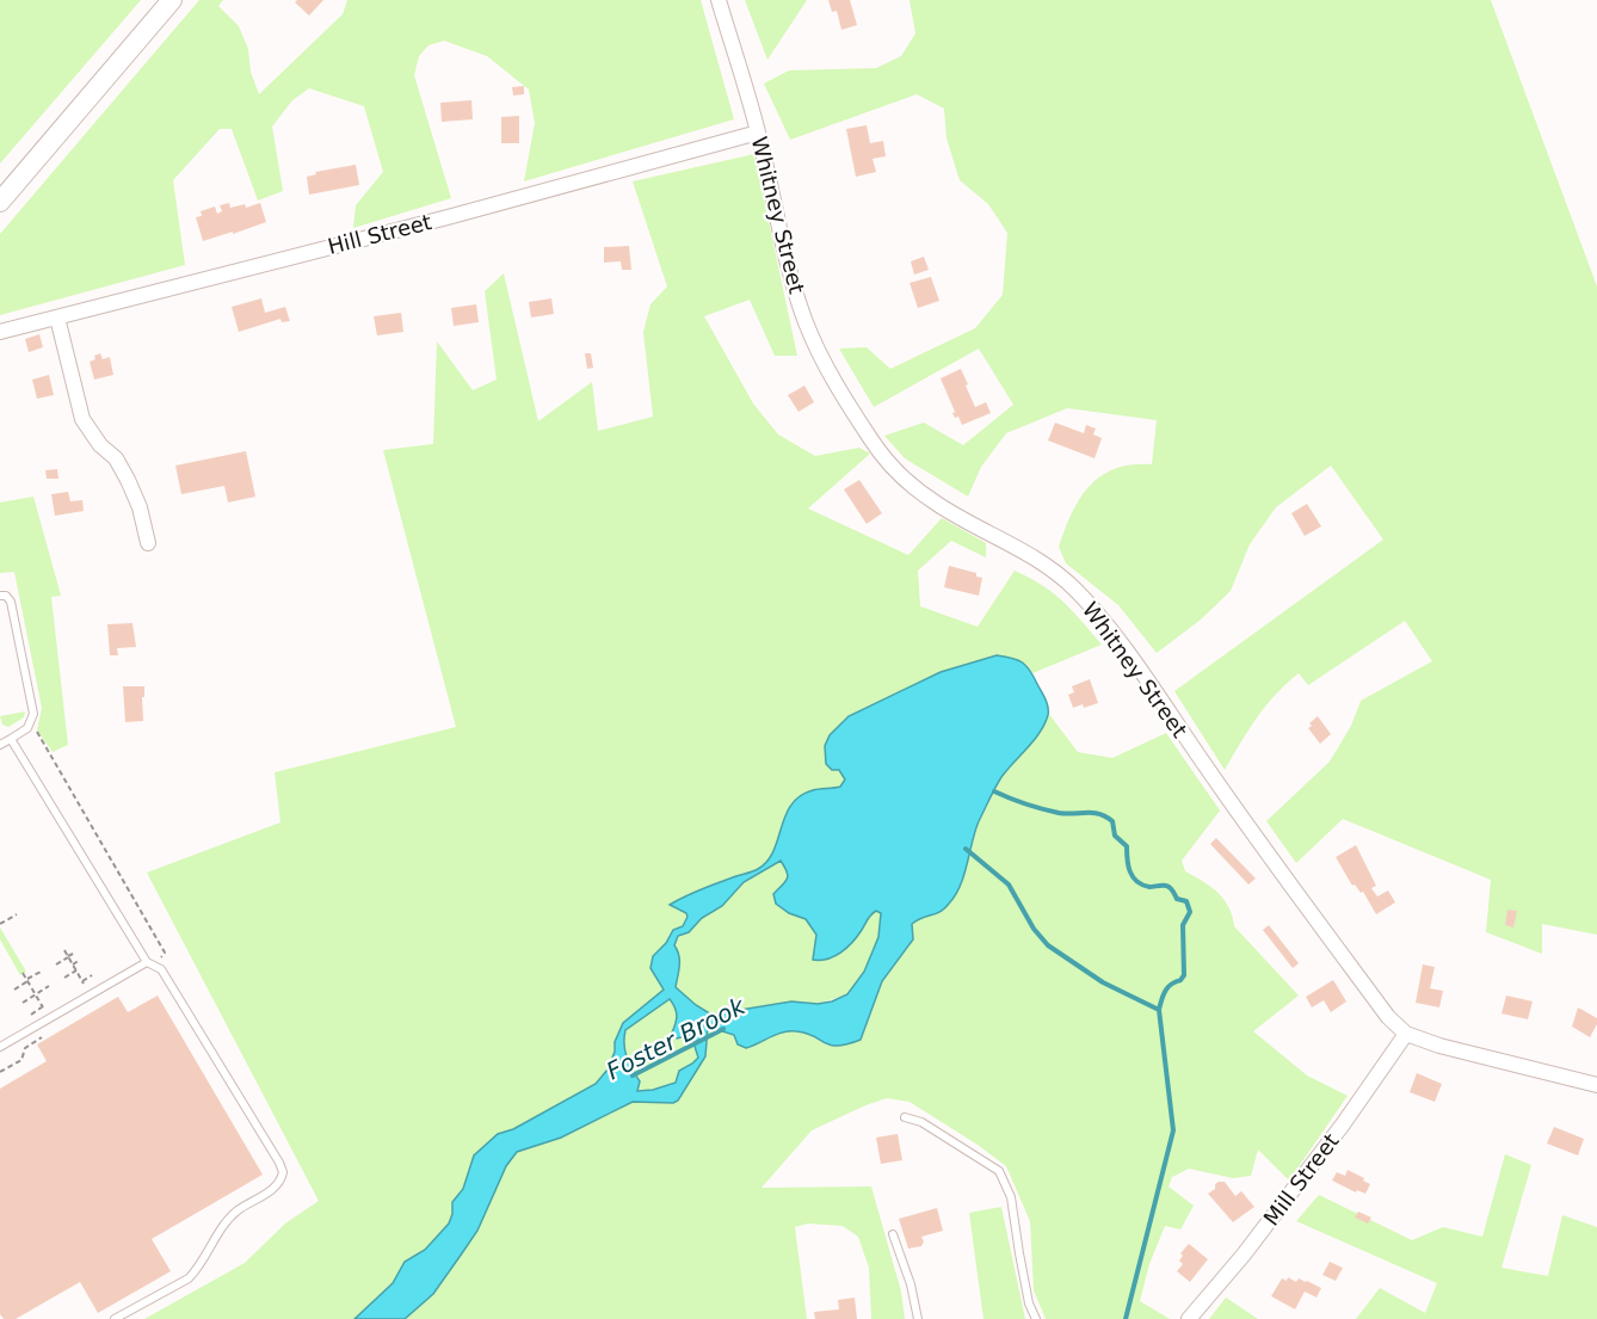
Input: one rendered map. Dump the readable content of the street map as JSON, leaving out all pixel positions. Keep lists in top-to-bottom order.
{
  "streets": {
    "street": ["Whitney Street", "Hill Street", "Mill Street"]
  },
  "crossings": [
    ["Whitney Street", "Hill Street"],
    ["Whitney Street", "Mill Street"]
  ],
  "water": ["Foster Brook"]
}
